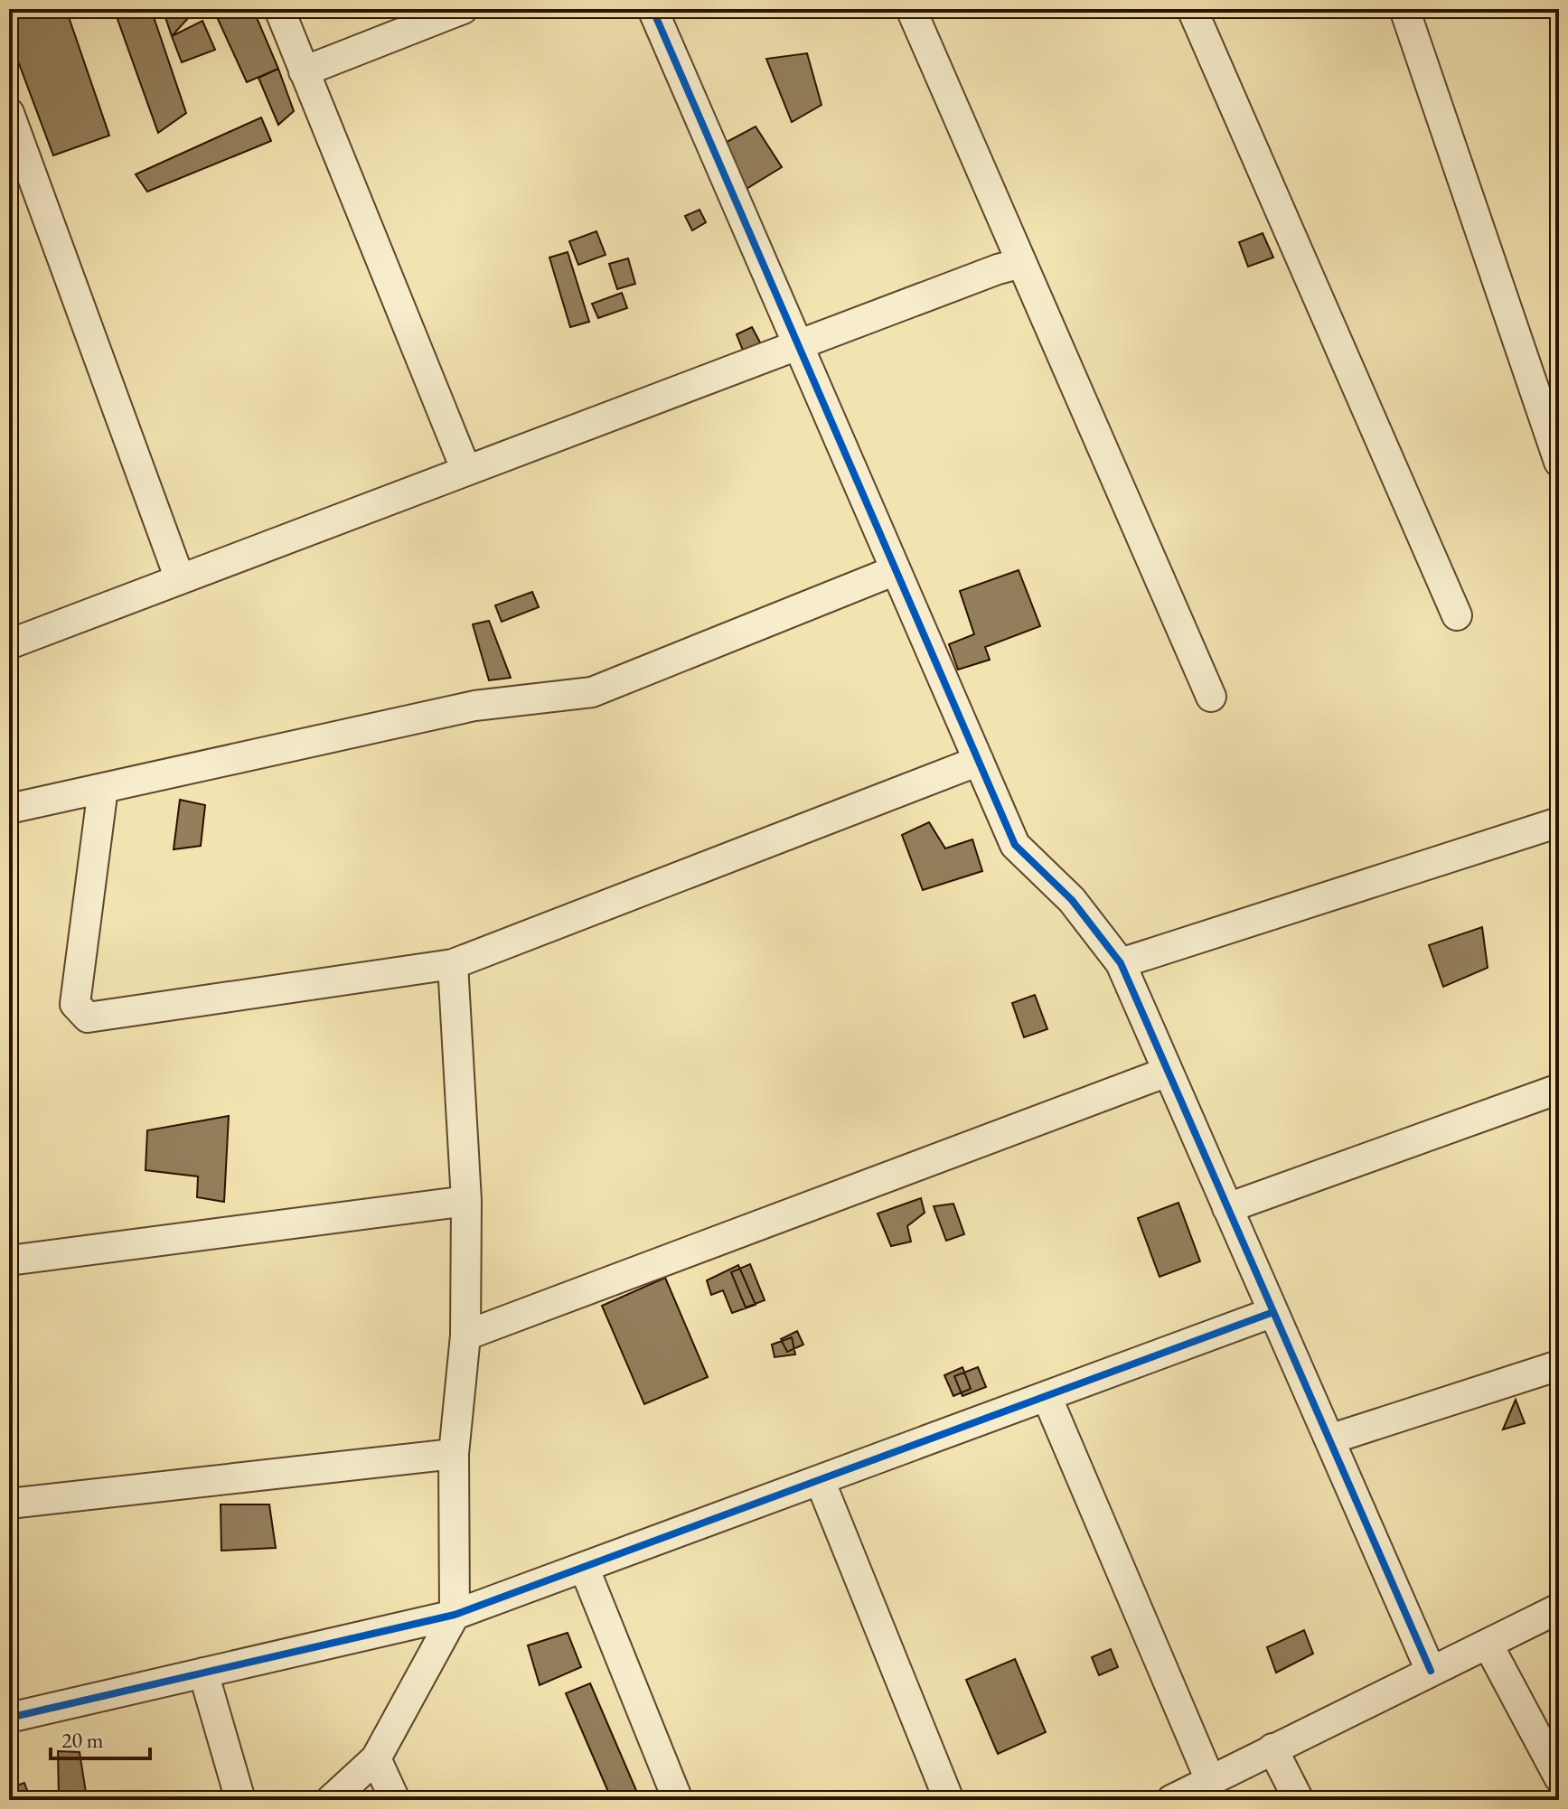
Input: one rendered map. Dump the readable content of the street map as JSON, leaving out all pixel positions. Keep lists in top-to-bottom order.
{
  "scale_bar": "20 m"
}
